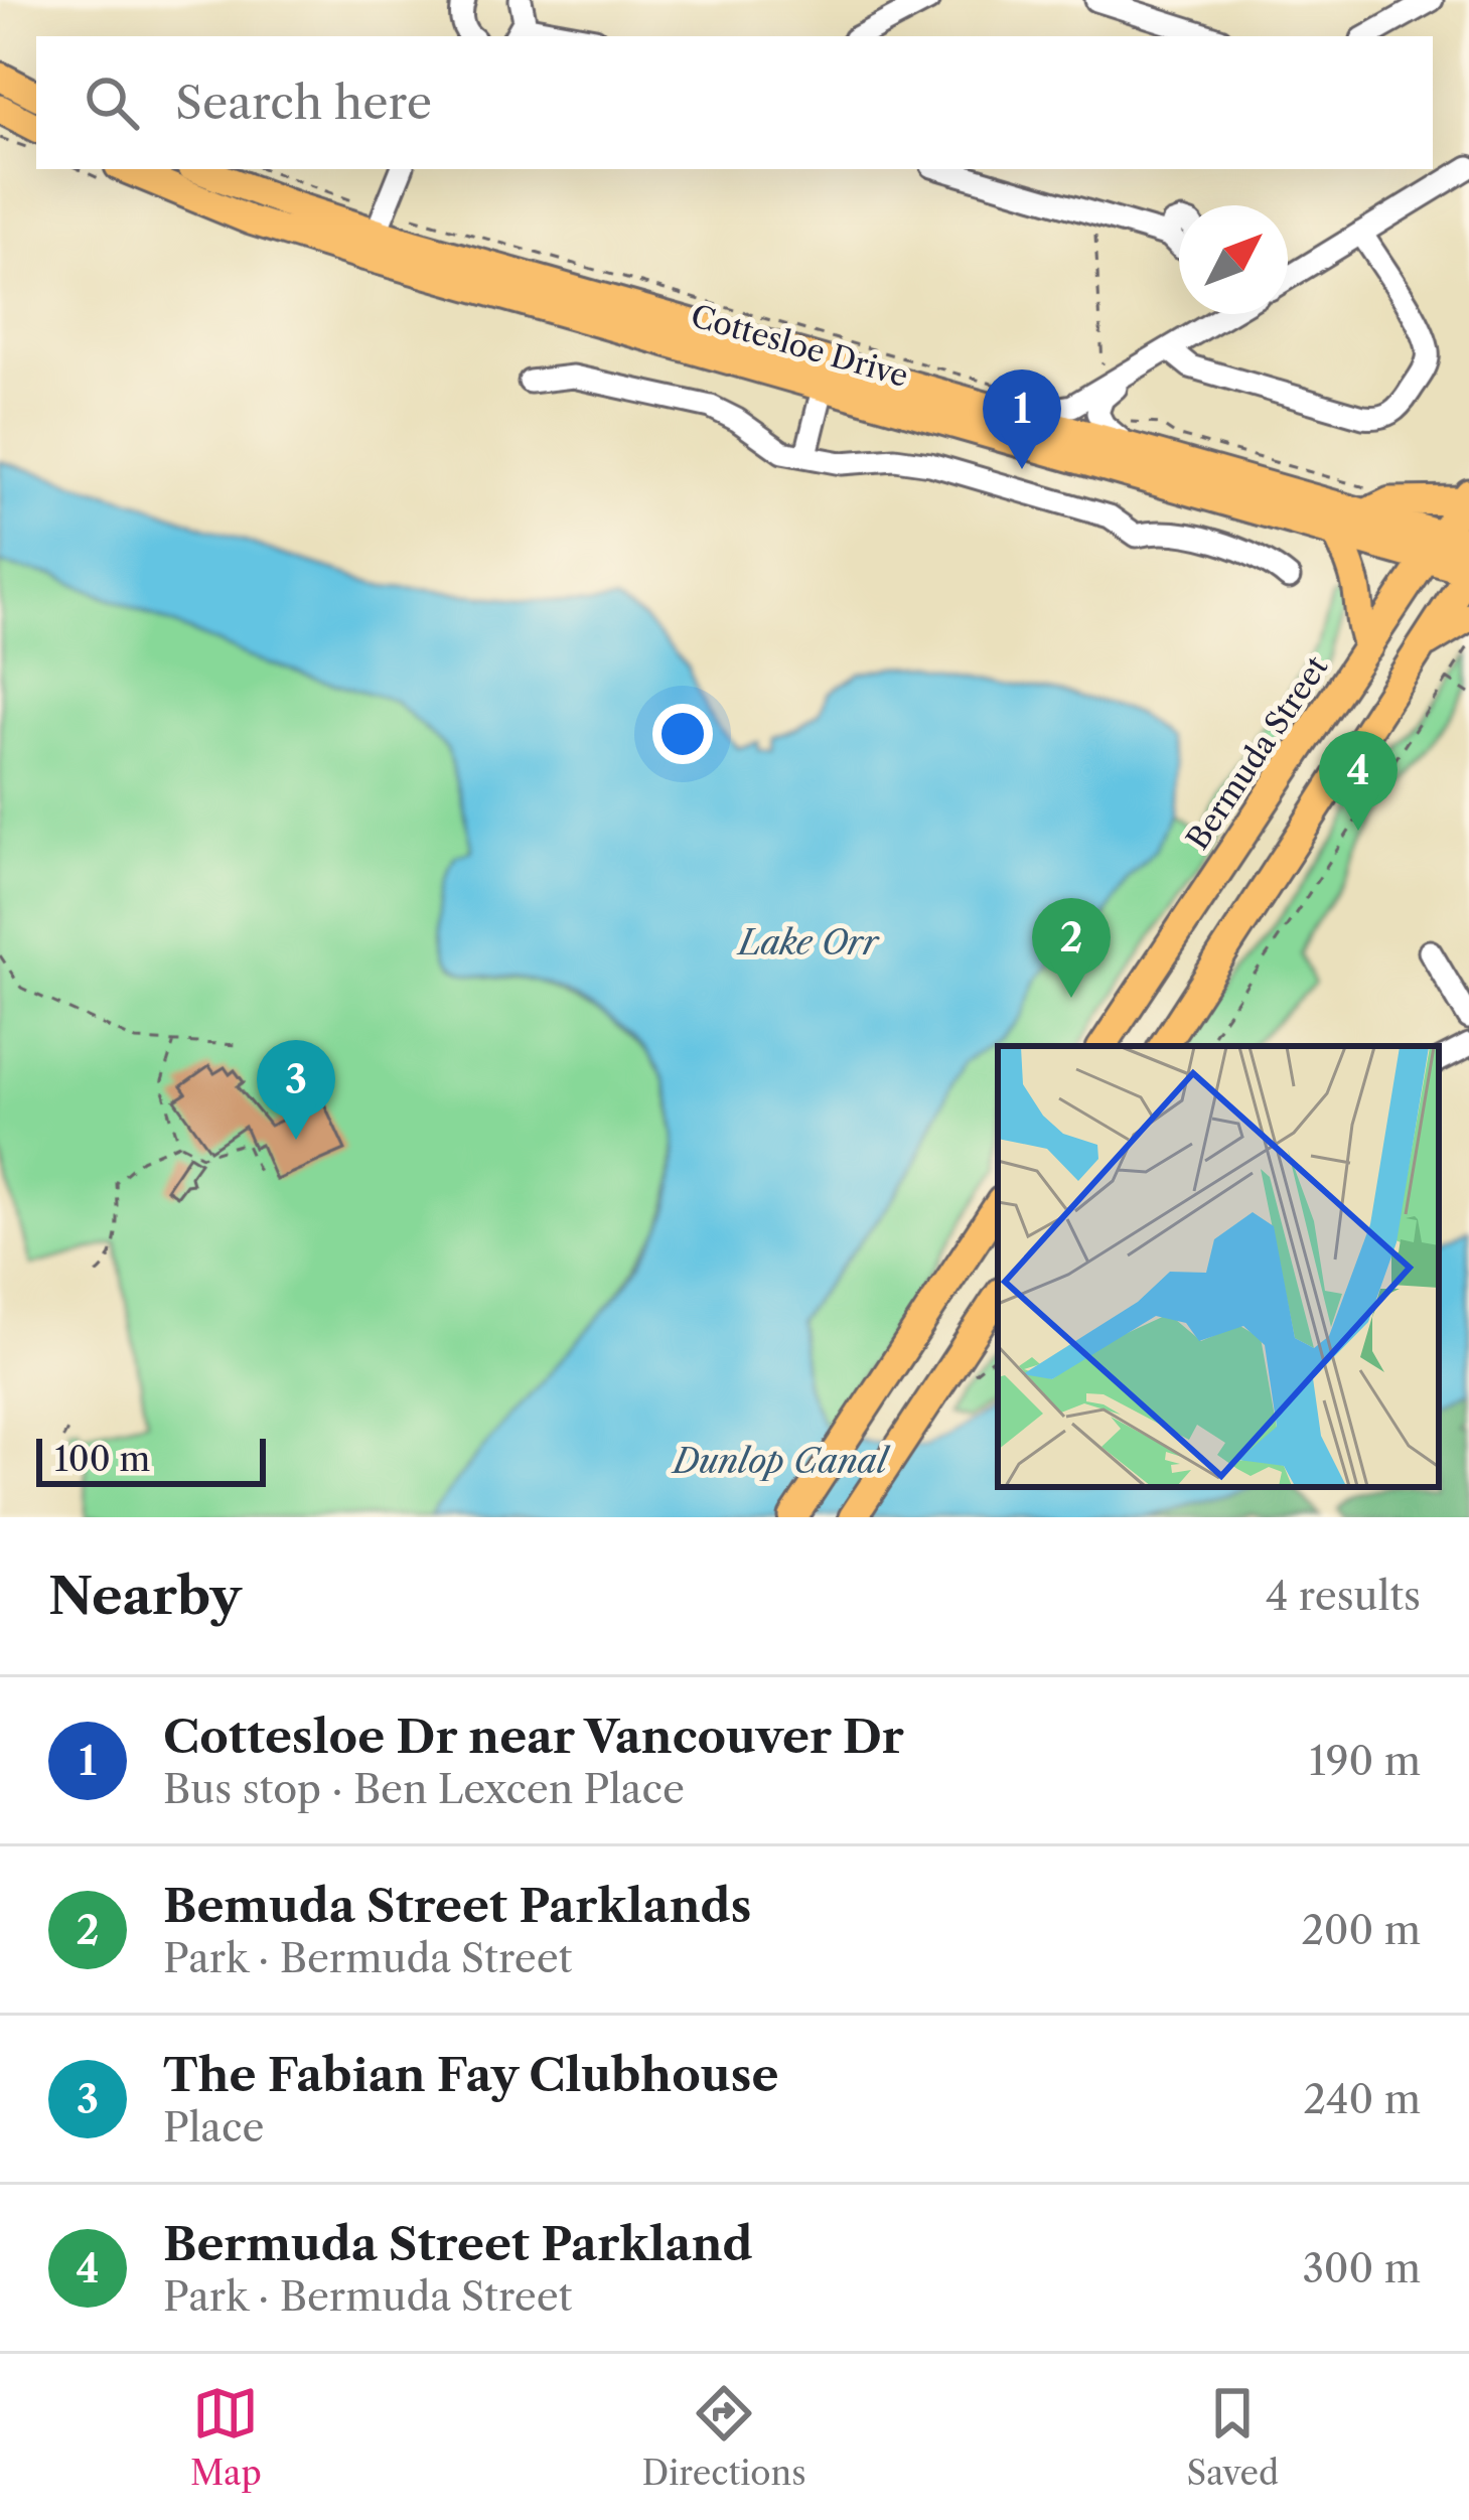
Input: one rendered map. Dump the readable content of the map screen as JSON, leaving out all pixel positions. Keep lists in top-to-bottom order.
{
  "streets": {
    "main road": ["Cottesloe Drive", "Bermuda Street"]
  },
  "crossings": [
    ["Cottesloe Drive", "Bermuda Street"]
  ],
  "water": ["Lake Orr", "Dunlop Canal"],
  "scale_bar": "100 m",
  "north": "top right",
  "page": {
    "search": "Search here",
    "pins": [
      "1",
      "4",
      "2",
      "3"
    ],
    "scale": "100 m",
    "heading": ["Nearby", "4 results"],
    "list": [
      {
        "mark": "1",
        "name": "Cottesloe Dr near Vancouver Dr",
        "note": "Bus stop · Ben Lexcen Place",
        "value": "190 m"
      },
      {
        "mark": "2",
        "name": "Bemuda Street Parklands",
        "note": "Park · Bermuda Street",
        "value": "200 m"
      },
      {
        "mark": "3",
        "name": "The Fabian Fay Clubhouse",
        "note": "Place",
        "value": "240 m"
      },
      {
        "mark": "4",
        "name": "Bermuda Street Parkland",
        "note": "Park · Bermuda Street",
        "value": "300 m"
      }
    ],
    "nav": ["Map", "Directions", "Saved"]
  }
}
